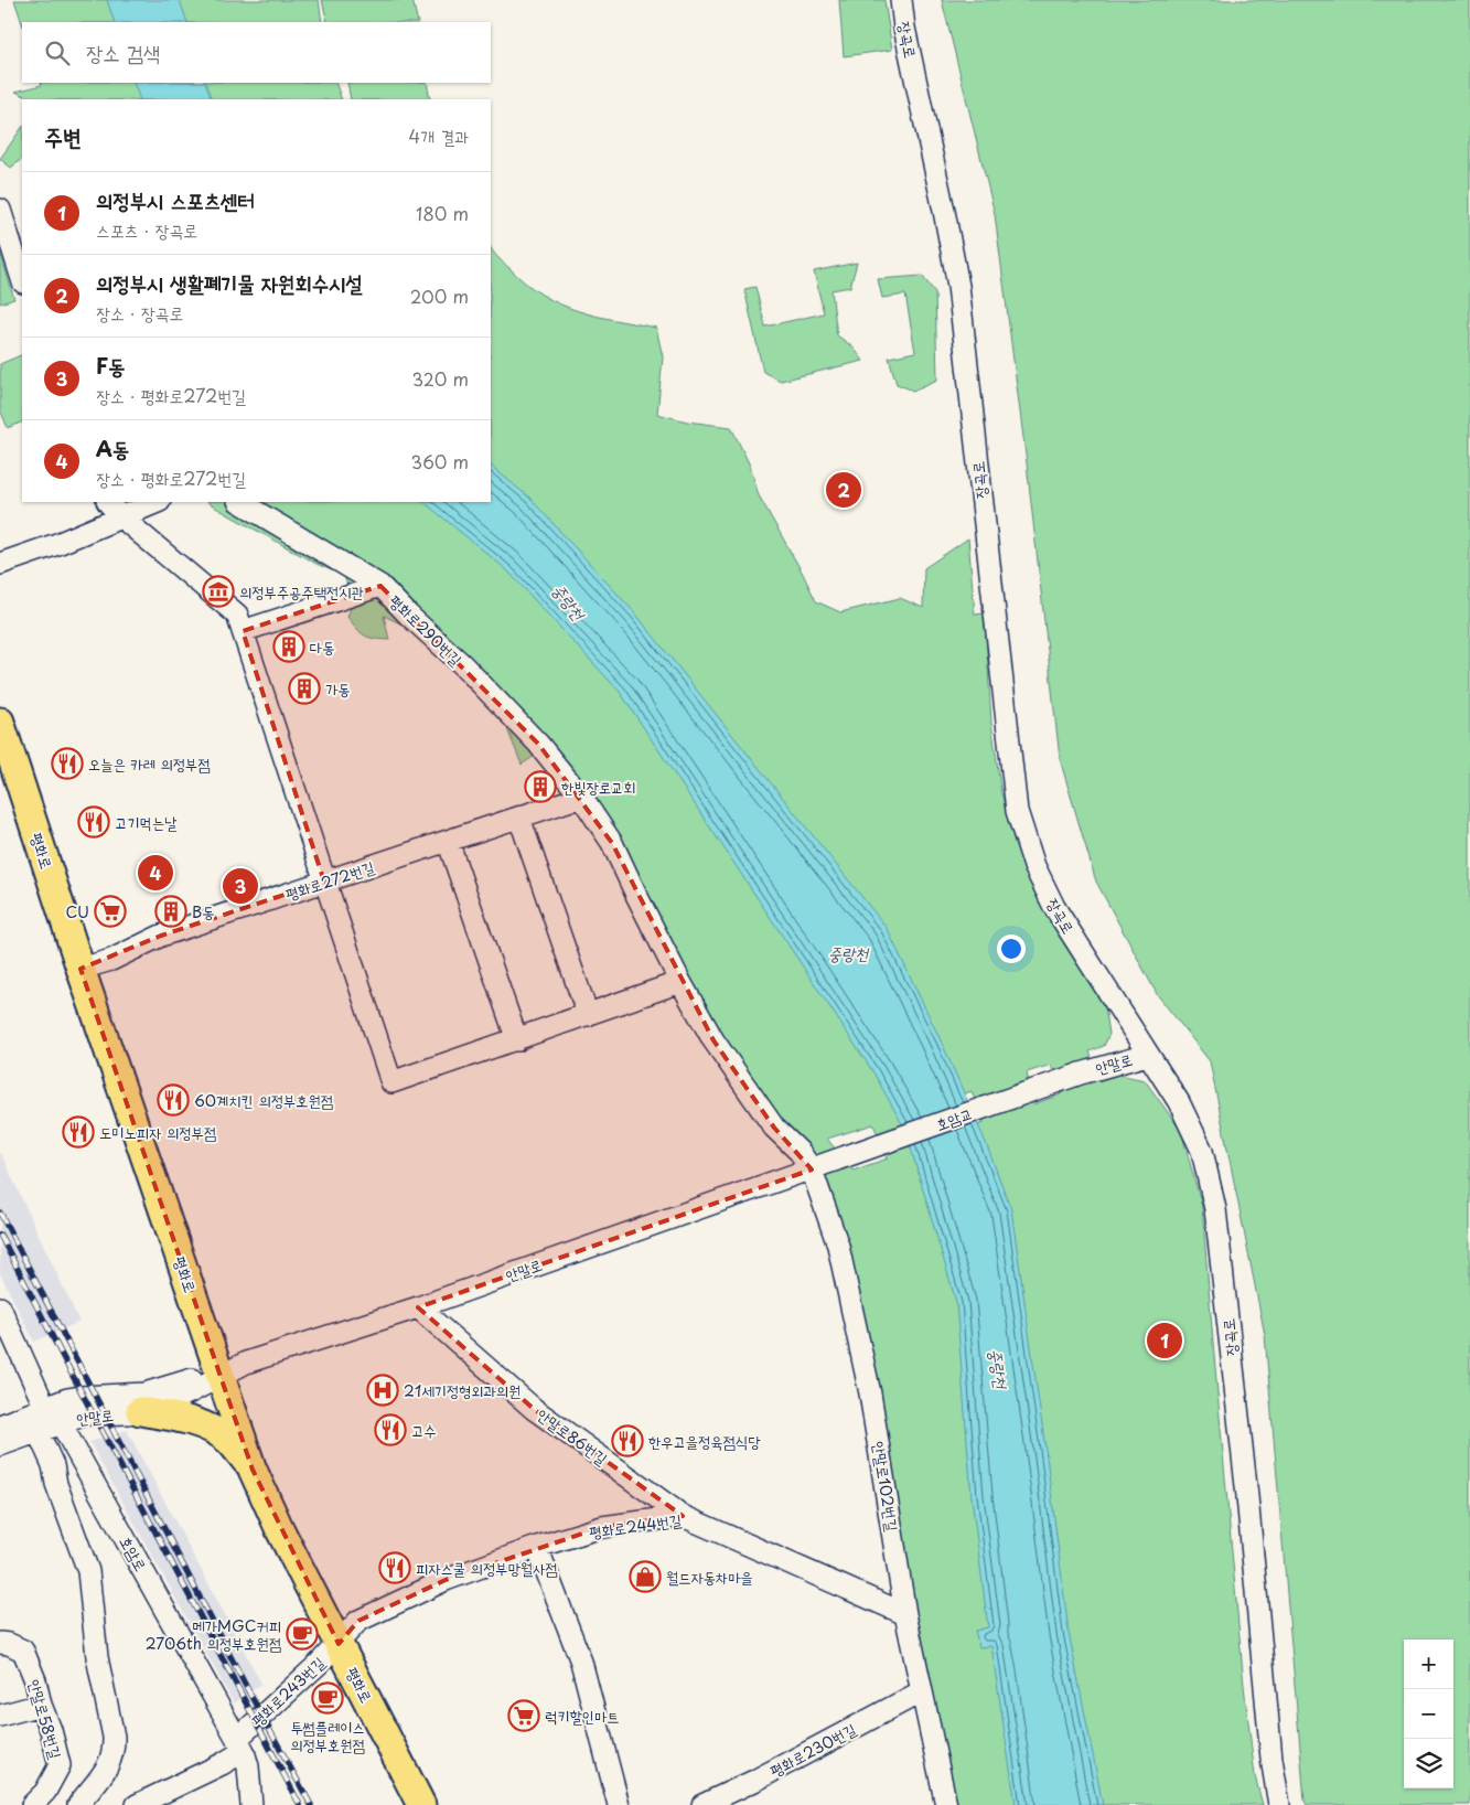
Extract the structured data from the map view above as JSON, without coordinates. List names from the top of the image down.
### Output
{
  "streets": {
    "main road": ["평화로"],
    "street": [
      "장곡로",
      "평화로290번길",
      "평화로272번길",
      "안말로",
      "호암교",
      "안말로86번길",
      "안말로102번길",
      "평화로244번길",
      "호암로",
      "평화로243번길",
      "안말로58번길",
      "평화로230번길"
    ]
  },
  "crossings": [
    ["장곡로", "안말로"],
    ["평화로290번길", "평화로272번길"],
    ["평화로290번길", "안말로102번길"],
    ["평화로", "평화로272번길"],
    ["평화로", "안말로"],
    ["평화로", "평화로244번길"],
    ["평화로", "평화로243번길"],
    ["안말로", "호암교"],
    ["안말로", "안말로86번길"],
    ["안말로", "안말로102번길"],
    ["안말로", "호암로"],
    ["호암교", "안말로102번길"],
    ["안말로86번길", "평화로244번길"],
    ["안말로102번길", "평화로244번길"],
    ["안말로102번길", "평화로230번길"],
    ["평화로244번길", "평화로243번길"],
    ["호암로", "평화로243번길"]
  ],
  "water": ["중랑천"],
  "places": {
    "museum": ["의정부주공주택전시관"],
    "building": [
      "다동",
      "가동",
      "한빛장로교회",
      "B동"
    ],
    "restaurant": [
      "오늘은 카레 의정부점",
      "고기먹는날",
      "60계치킨 의정부호원점",
      "도미노피자 의정부점",
      "고수",
      "한우고을정육점식당",
      "피자스쿨 의정부망월사점"
    ],
    "supermarket": ["CU", "럭키할인마트"],
    "hospital": ["21세기정형외과의원"],
    "shop": ["월드자동차마을"],
    "cafe": ["메가MGC커피 2706th 의정부호원점", "투썸플레이스 의정부호원점"]
  },
  "page": {
    "search": "장소 검색",
    "heading": ["주변", "4개 결과"],
    "list": [
      {
        "mark": "1",
        "name": "의정부시 스포츠센터",
        "note": "스포츠 · 장곡로",
        "value": "180 m"
      },
      {
        "mark": "2",
        "name": "의정부시 생활폐기물 자원회수시설",
        "note": "장소 · 장곡로",
        "value": "200 m"
      },
      {
        "mark": "3",
        "name": "F동",
        "note": "장소 · 평화로272번길",
        "value": "320 m"
      },
      {
        "mark": "4",
        "name": "A동",
        "note": "장소 · 평화로272번길",
        "value": "360 m"
      }
    ],
    "pins": [
      "2",
      "4",
      "3",
      "1"
    ],
    "map_buttons": ["+", "−"]
  }
}
